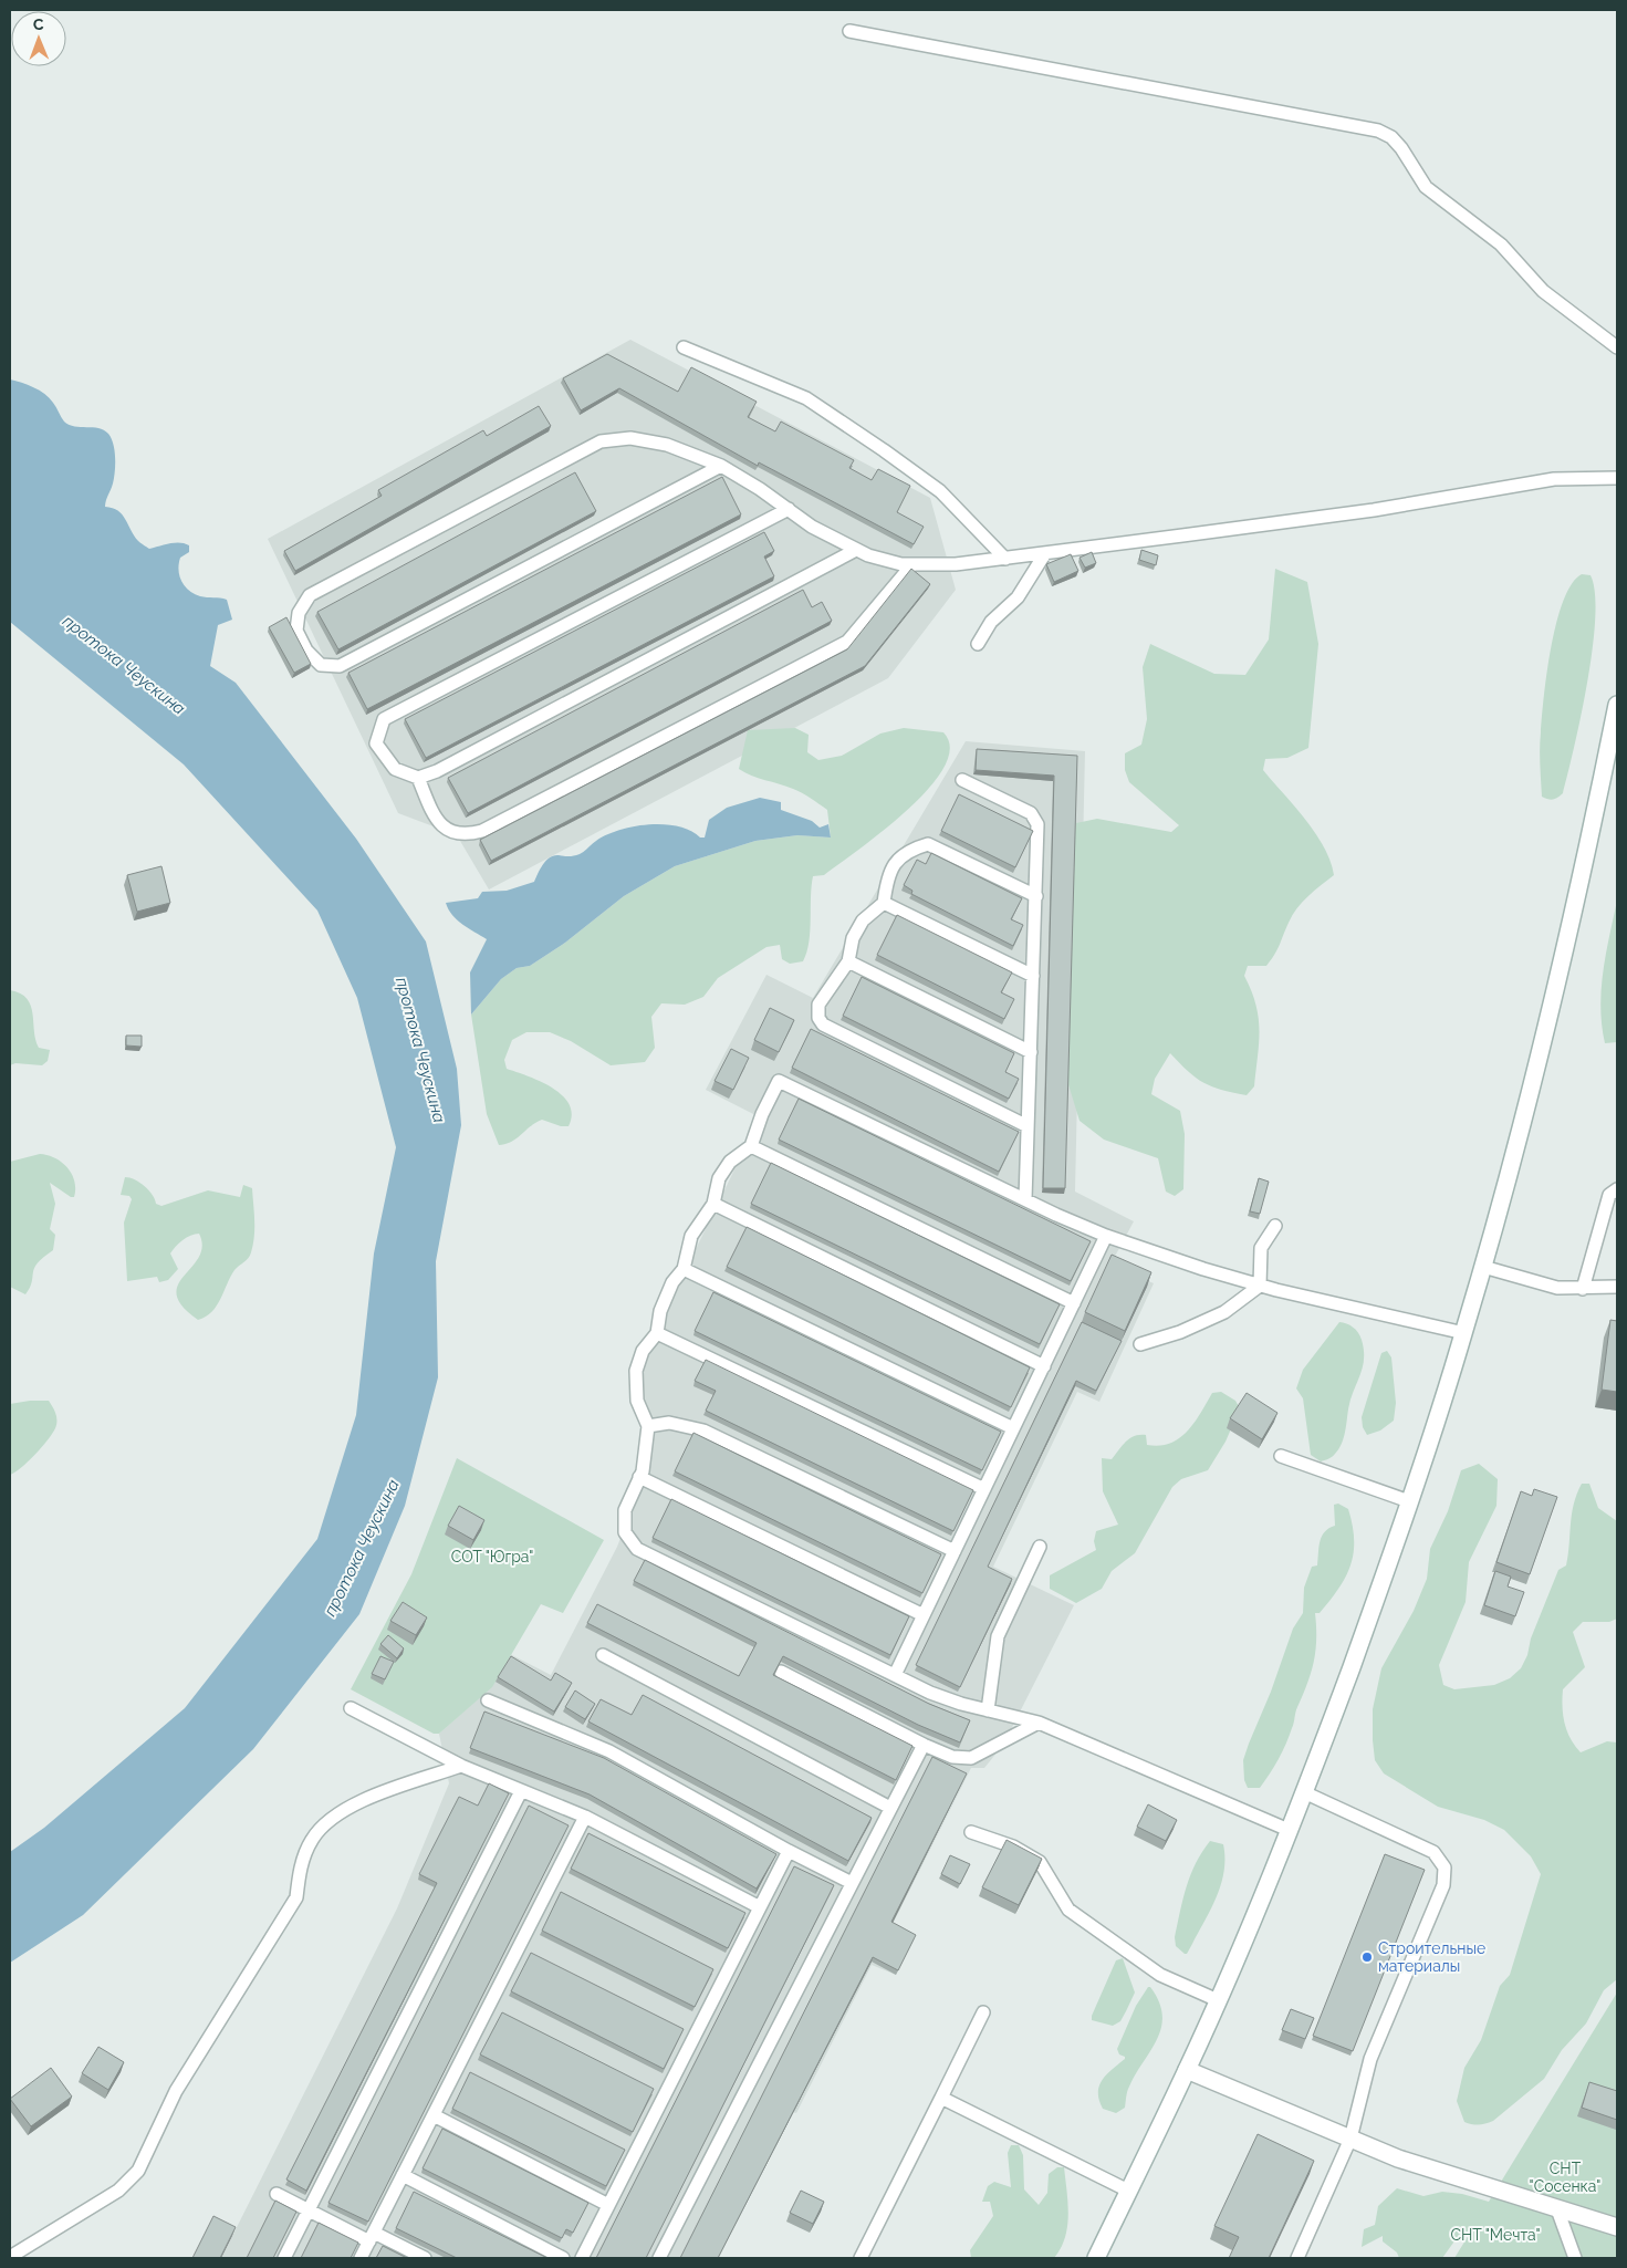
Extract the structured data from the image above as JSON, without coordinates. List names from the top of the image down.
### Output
{
  "water": ["протока Чеускина"],
  "parks": ["СОТ \"Югра\"", "СНТ \"Сосенка\"", "СНТ \"Мечта\""],
  "places": ["Строительные материалы"],
  "north": "top"
}
